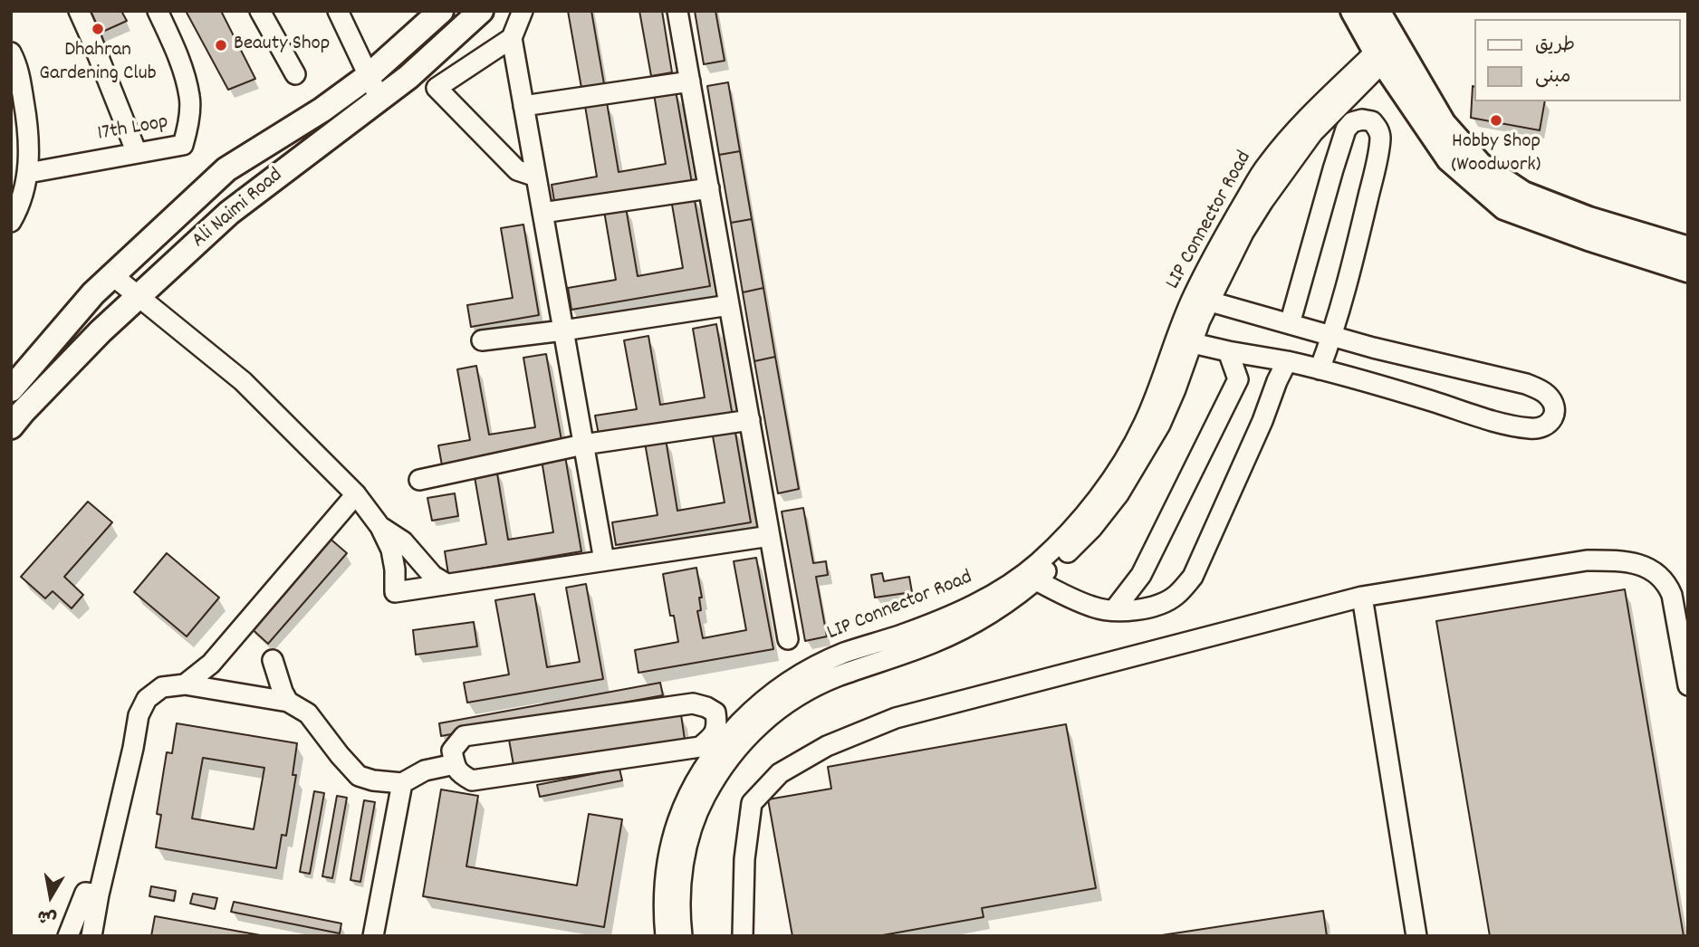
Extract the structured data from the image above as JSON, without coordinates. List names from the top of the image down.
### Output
{
  "streets": {
    "main road": ["Ali Naimi Road"],
    "street": ["17th Loop", "LIP Connector Road"]
  },
  "places": ["Dhahran Gardening Club", "Beauty Shop", "Hobby Shop (Woodwork)"],
  "legend": ["طريق", "مبنى"],
  "north": "bottom"
}
